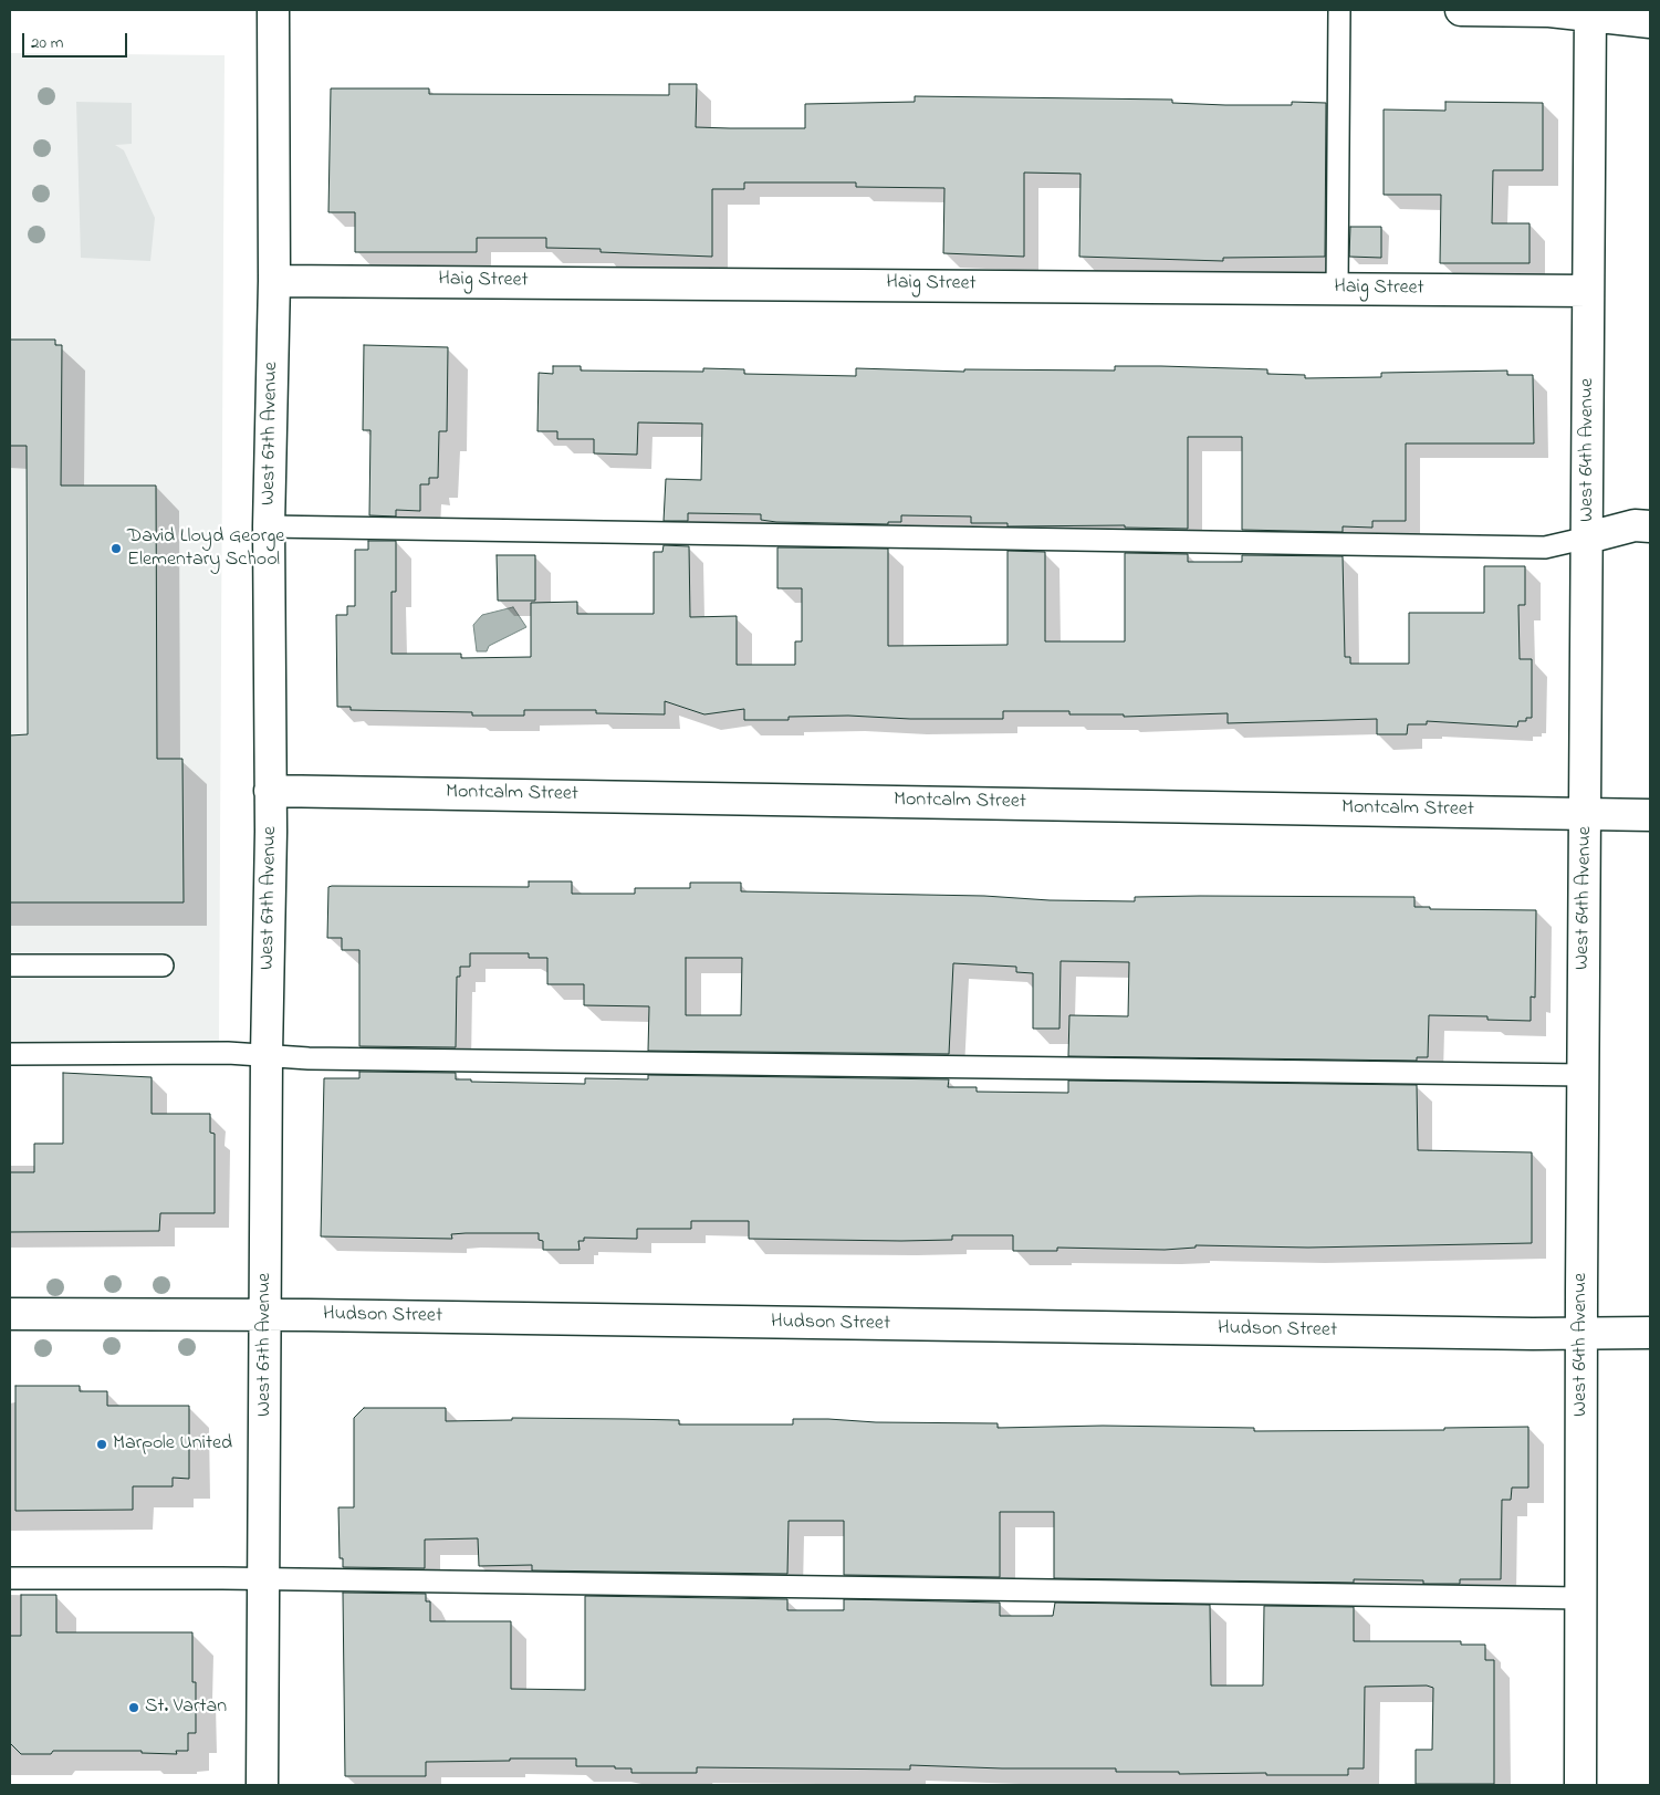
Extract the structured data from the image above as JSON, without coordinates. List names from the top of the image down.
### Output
{
  "streets": {
    "street": [
      "Haig Street",
      "West 67th Avenue",
      "West 64th Avenue",
      "Montcalm Street",
      "Hudson Street"
    ]
  },
  "crossings": [
    ["Haig Street", "West 67th Avenue"],
    ["Haig Street", "West 64th Avenue"],
    ["West 67th Avenue", "Montcalm Street"],
    ["West 67th Avenue", "Hudson Street"],
    ["West 64th Avenue", "Montcalm Street"],
    ["West 64th Avenue", "Hudson Street"]
  ],
  "places": ["David Lloyd George Elementary School", "Marpole United", "St. Vartan"],
  "scale_bar": "20 m"
}
